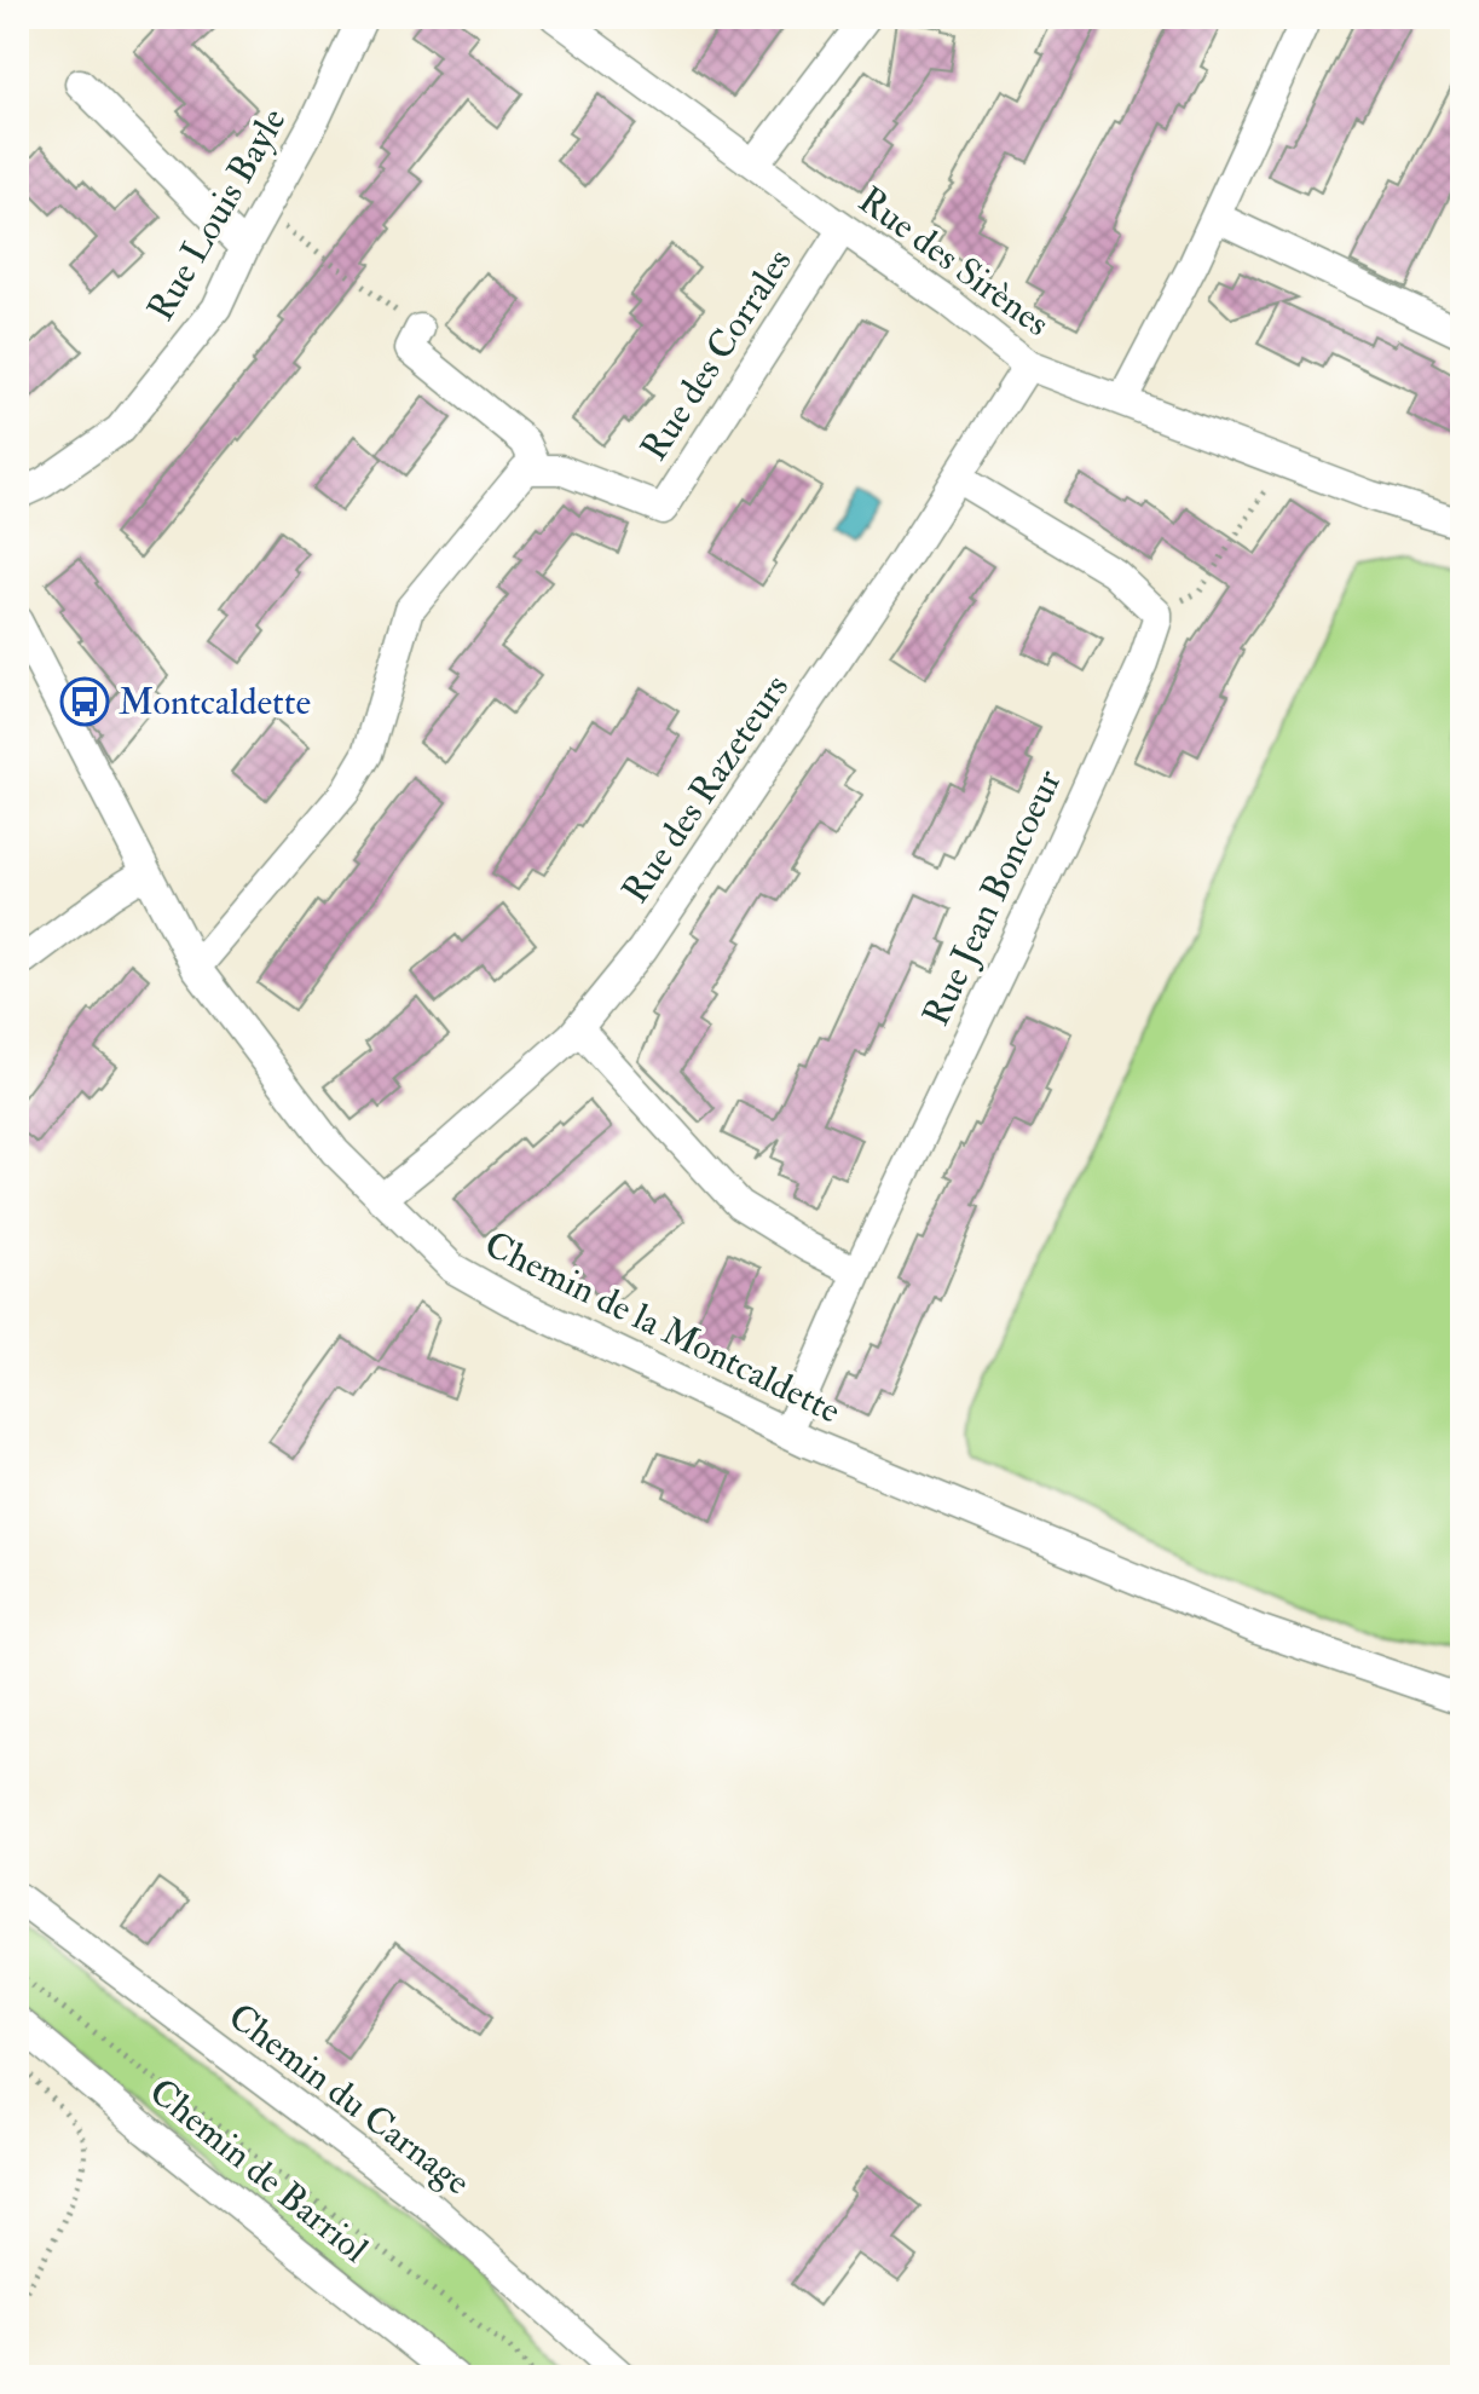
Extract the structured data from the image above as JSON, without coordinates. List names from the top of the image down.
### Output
{
  "streets": {
    "street": [
      "Rue Louis Bayle",
      "Rue des Sirènes",
      "Rue des Corrales",
      "Rue des Razeteurs",
      "Rue Jean Boncoeur",
      "Chemin de la Montcaldette",
      "Chemin du Carnage",
      "Chemin de Barriol"
    ]
  },
  "crossings": [
    ["Rue des Sirènes", "Rue des Corrales"],
    ["Rue des Sirènes", "Rue des Razeteurs"],
    ["Rue des Razeteurs", "Chemin de la Montcaldette"],
    ["Rue Jean Boncoeur", "Chemin de la Montcaldette"]
  ],
  "places": {
    "bus stop": ["Montcaldette"]
  }
}
